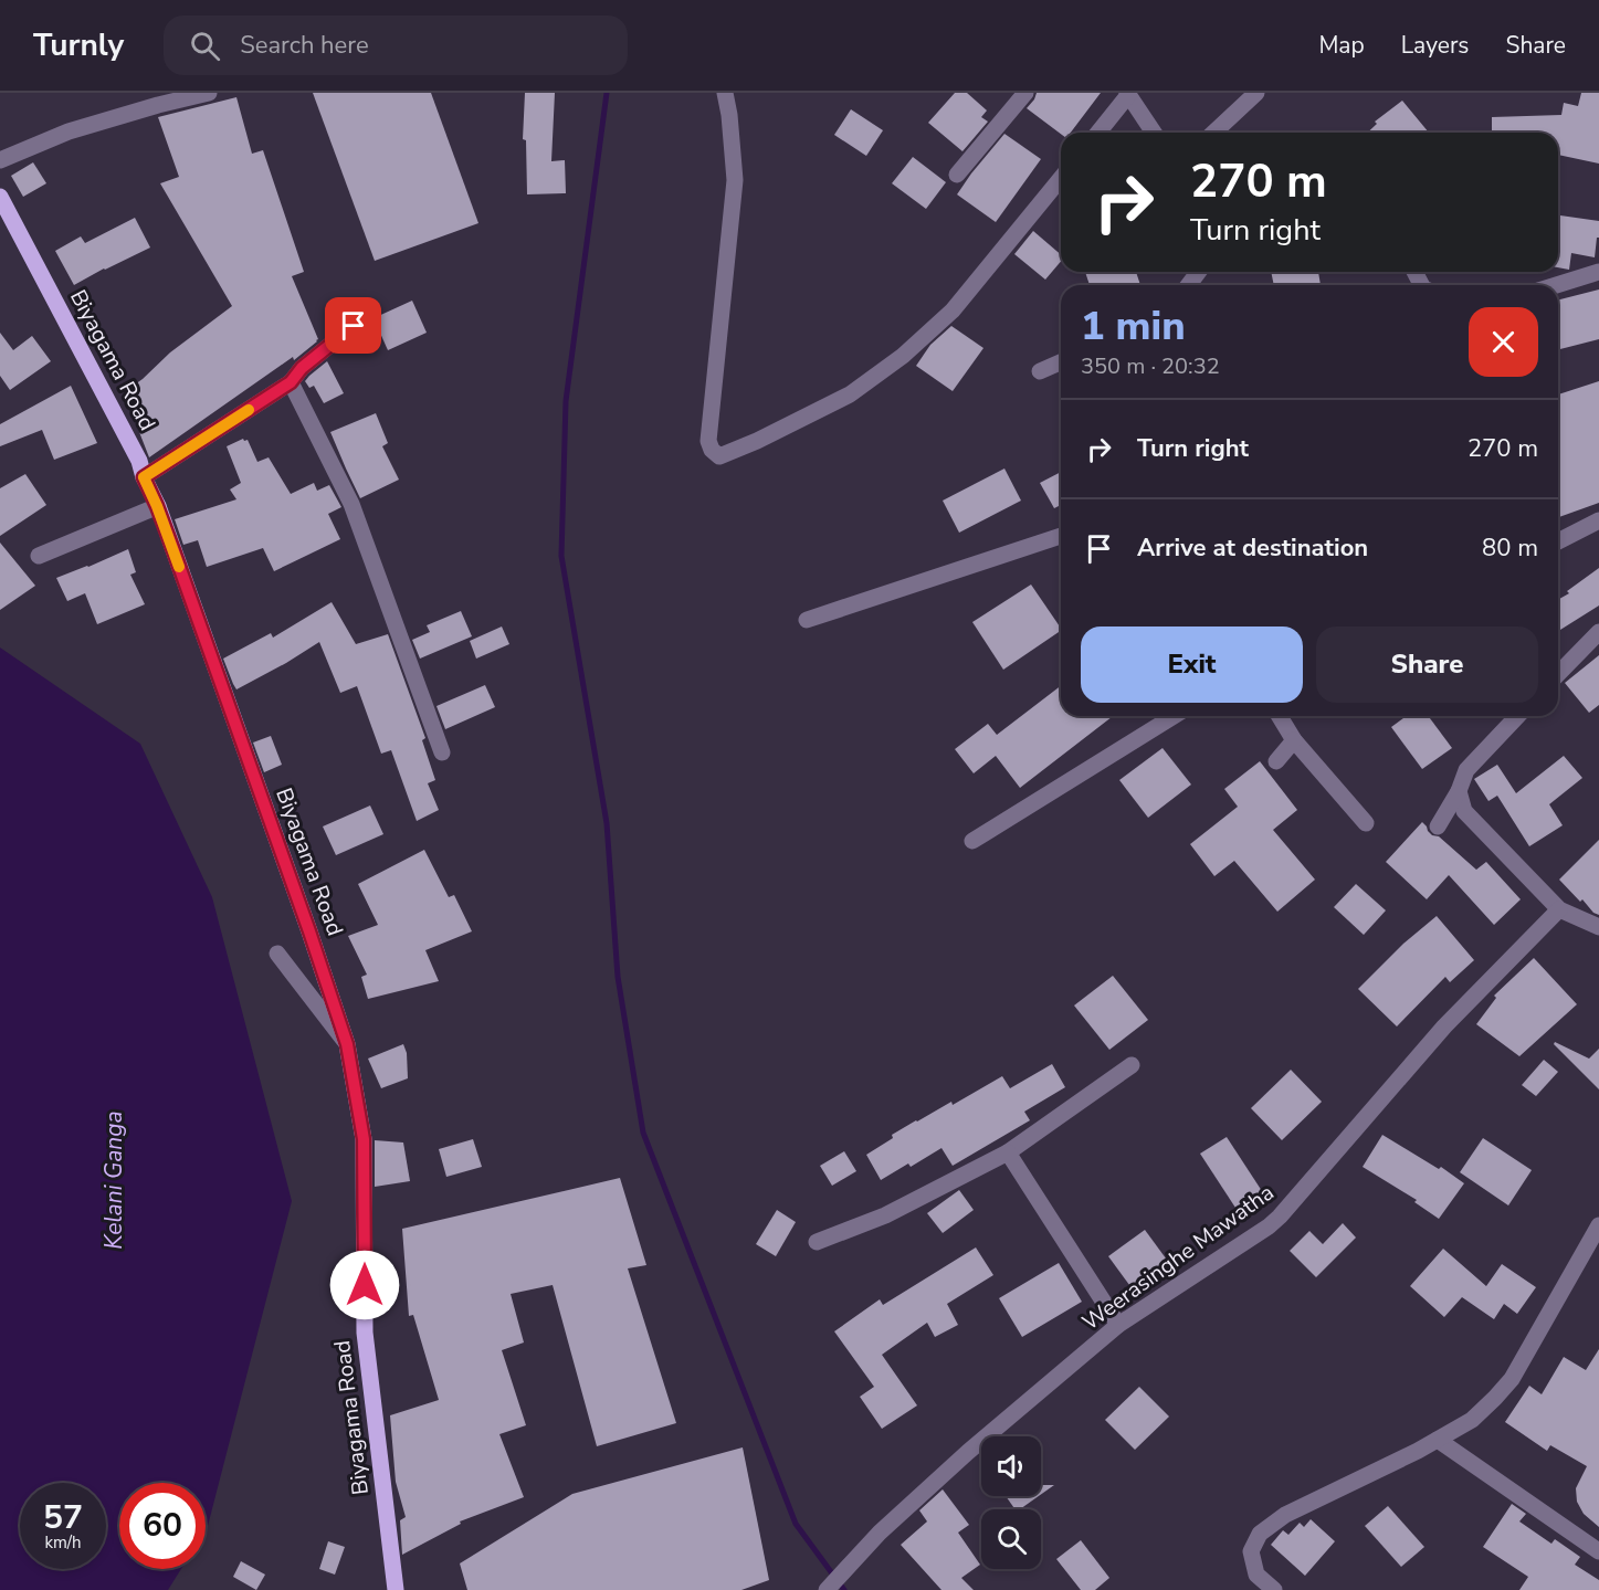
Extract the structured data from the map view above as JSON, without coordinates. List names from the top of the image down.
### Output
{
  "streets": {
    "main road": ["Biyagama Road"],
    "street": ["Weerasinghe Mawatha"]
  },
  "water": ["Kelani Ganga"],
  "page": {
    "header": "Turnly",
    "search": "Search here",
    "nav": ["Map", "Layers", "Share"],
    "turn": ["270 m", "Turn right"],
    "heading": ["1 min", "350 m · 20:32"],
    "list": [
      {
        "name": "Turn right",
        "value": "270 m"
      },
      {
        "name": "Arrive at destination",
        "value": "80 m"
      }
    ],
    "buttons": ["Exit", "Share"],
    "speed": "57 km/h",
    "limit": "60"
  }
}
